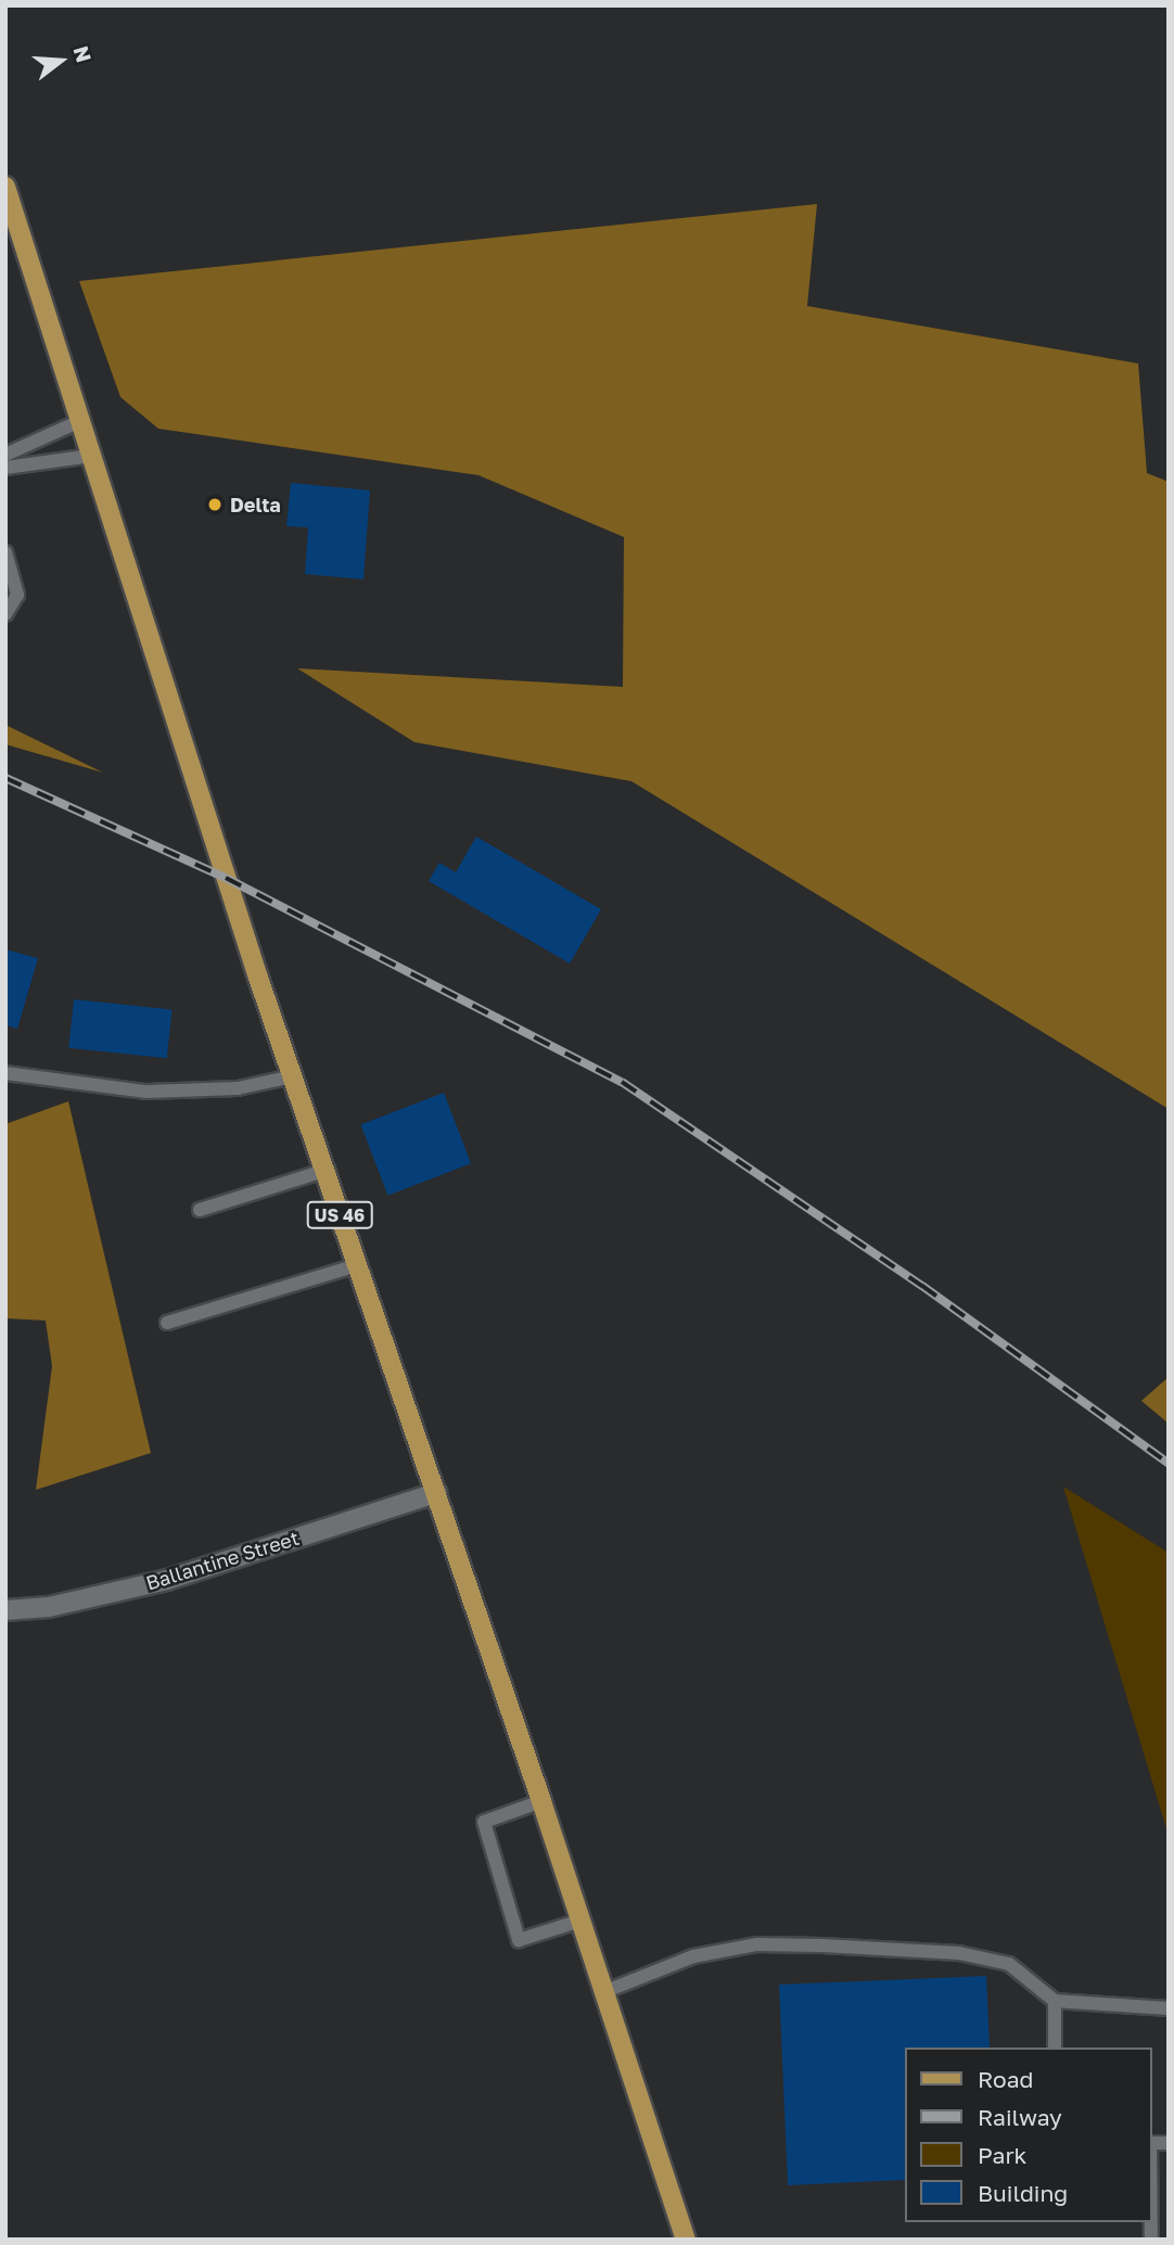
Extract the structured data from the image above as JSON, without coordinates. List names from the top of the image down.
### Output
{
  "streets": {
    "main road": ["US 46"],
    "street": ["Ballantine Street"]
  },
  "crossings": [
    ["US 46", "Ballantine Street"]
  ],
  "places": ["Delta"],
  "legend": [
    "Road",
    "Railway",
    "Park",
    "Building"
  ],
  "north": "right"
}
